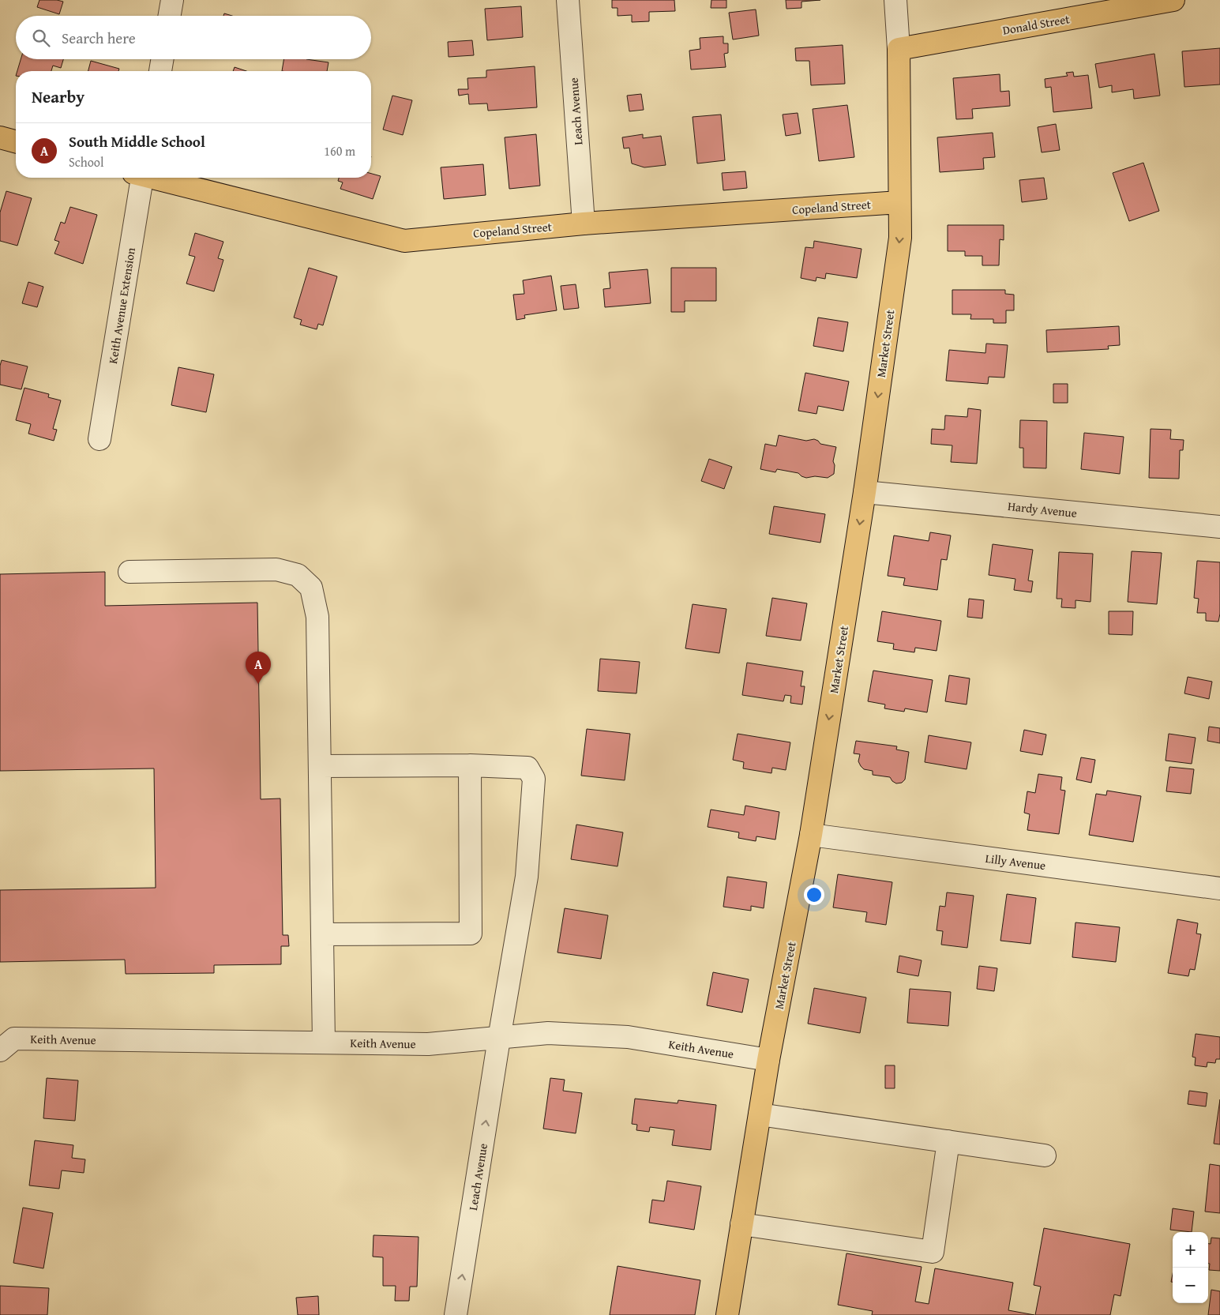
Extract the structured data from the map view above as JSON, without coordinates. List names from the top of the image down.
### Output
{
  "streets": {
    "main road": ["Donald Street", "Copeland Street", "Market Street"],
    "street": [
      "Leach Avenue",
      "Keith Avenue Extension",
      "Hardy Avenue",
      "Lilly Avenue",
      "Keith Avenue"
    ]
  },
  "crossings": [
    ["Donald Street", "Market Street"],
    ["Leach Avenue", "Copeland Street"],
    ["Leach Avenue", "Keith Avenue"],
    ["Copeland Street", "Market Street"],
    ["Market Street", "Hardy Avenue"],
    ["Market Street", "Lilly Avenue"],
    ["Market Street", "Keith Avenue"]
  ],
  "one_way": ["Market Street"],
  "page": {
    "search": "Search here",
    "heading": "Nearby",
    "list": [
      {
        "mark": "A",
        "name": "South Middle School",
        "note": "School",
        "value": "160 m"
      }
    ],
    "pins": "A",
    "map_buttons": ["+", "−"]
  }
}
